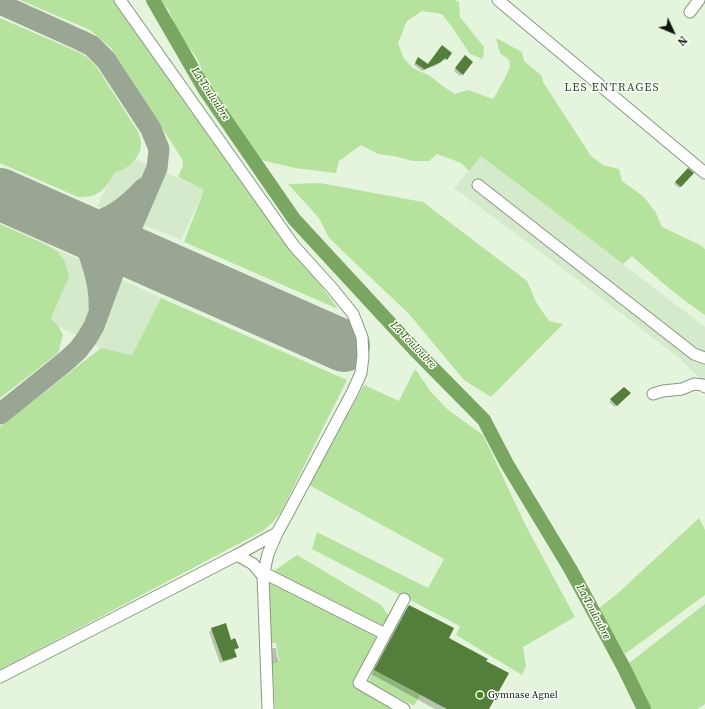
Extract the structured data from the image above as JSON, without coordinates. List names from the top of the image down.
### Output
{
  "districts": ["LES ENTRAGES"],
  "water": ["La Touloubre"],
  "places": ["Gymnase Agnel"],
  "north": "bottom right"
}
